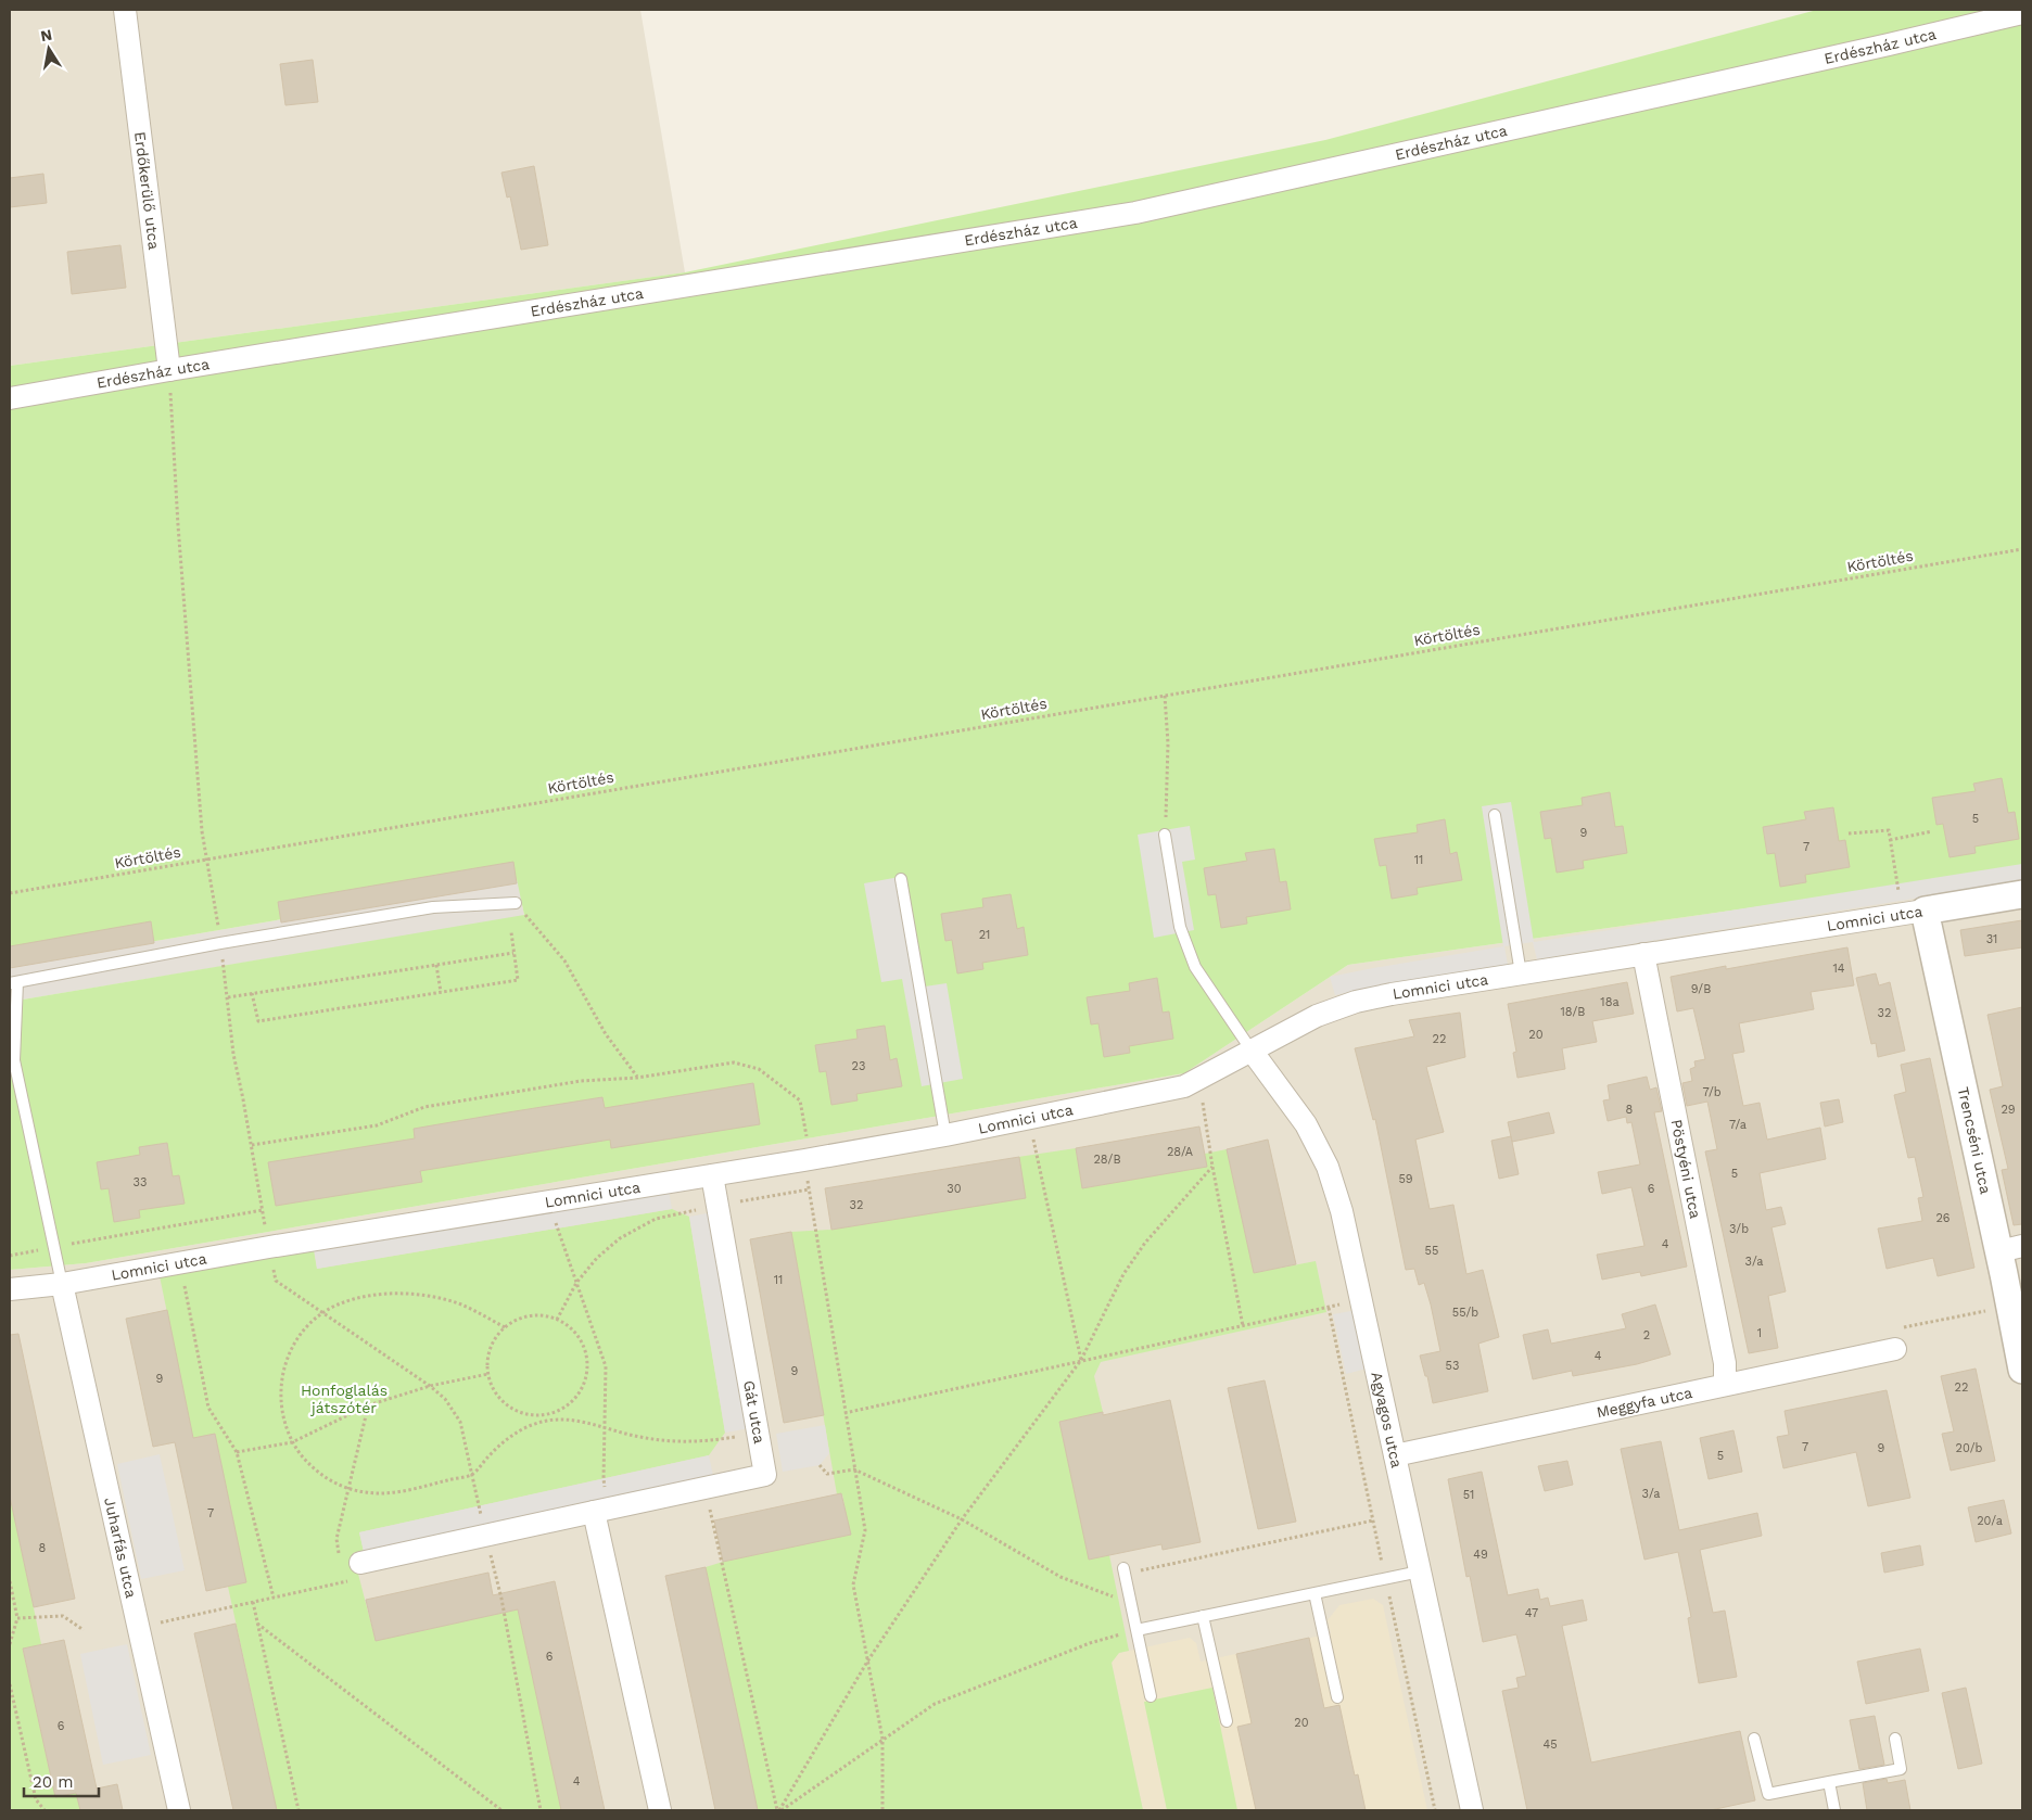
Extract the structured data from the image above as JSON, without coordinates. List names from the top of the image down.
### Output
{
  "streets": {
    "street": [
      "Erdészház utca",
      "Erdőkerülő utca",
      "Lomnici utca",
      "Trencséni utca",
      "Pöstyéni utca",
      "Meggyfa utca",
      "Gát utca",
      "Agyagos utca",
      "Juharfás utca"
    ],
    "path": ["Körtöltés"]
  },
  "crossings": [
    ["Erdészház utca", "Erdőkerülő utca"],
    ["Lomnici utca", "Trencséni utca"],
    ["Lomnici utca", "Pöstyéni utca"],
    ["Lomnici utca", "Gát utca"],
    ["Lomnici utca", "Agyagos utca"],
    ["Lomnici utca", "Juharfás utca"],
    ["Pöstyéni utca", "Meggyfa utca"],
    ["Meggyfa utca", "Agyagos utca"]
  ],
  "parks": ["Honfoglalás játszótér"],
  "house_numbers": [
    "5",
    "9",
    "7",
    "11",
    "21",
    "31",
    "14",
    "9/B",
    "18a",
    "18/B",
    "32",
    "20",
    "22",
    "23",
    "7/b",
    "8",
    "29",
    "7/a",
    "28/A",
    "28/B",
    "5",
    "59",
    "33",
    "30",
    "6",
    "32",
    "26",
    "3/b",
    "4",
    "55",
    "3/a",
    "11",
    "55/b",
    "1",
    "2",
    "4",
    "53",
    "9",
    "9",
    "22",
    "7",
    "9",
    "20/b",
    "5",
    "3/a",
    "51",
    "7",
    "20/a",
    "8",
    "49",
    "47",
    "6",
    "20",
    "6",
    "45",
    "4"
  ],
  "scale_bar": "20 m",
  "north": "top"
}
